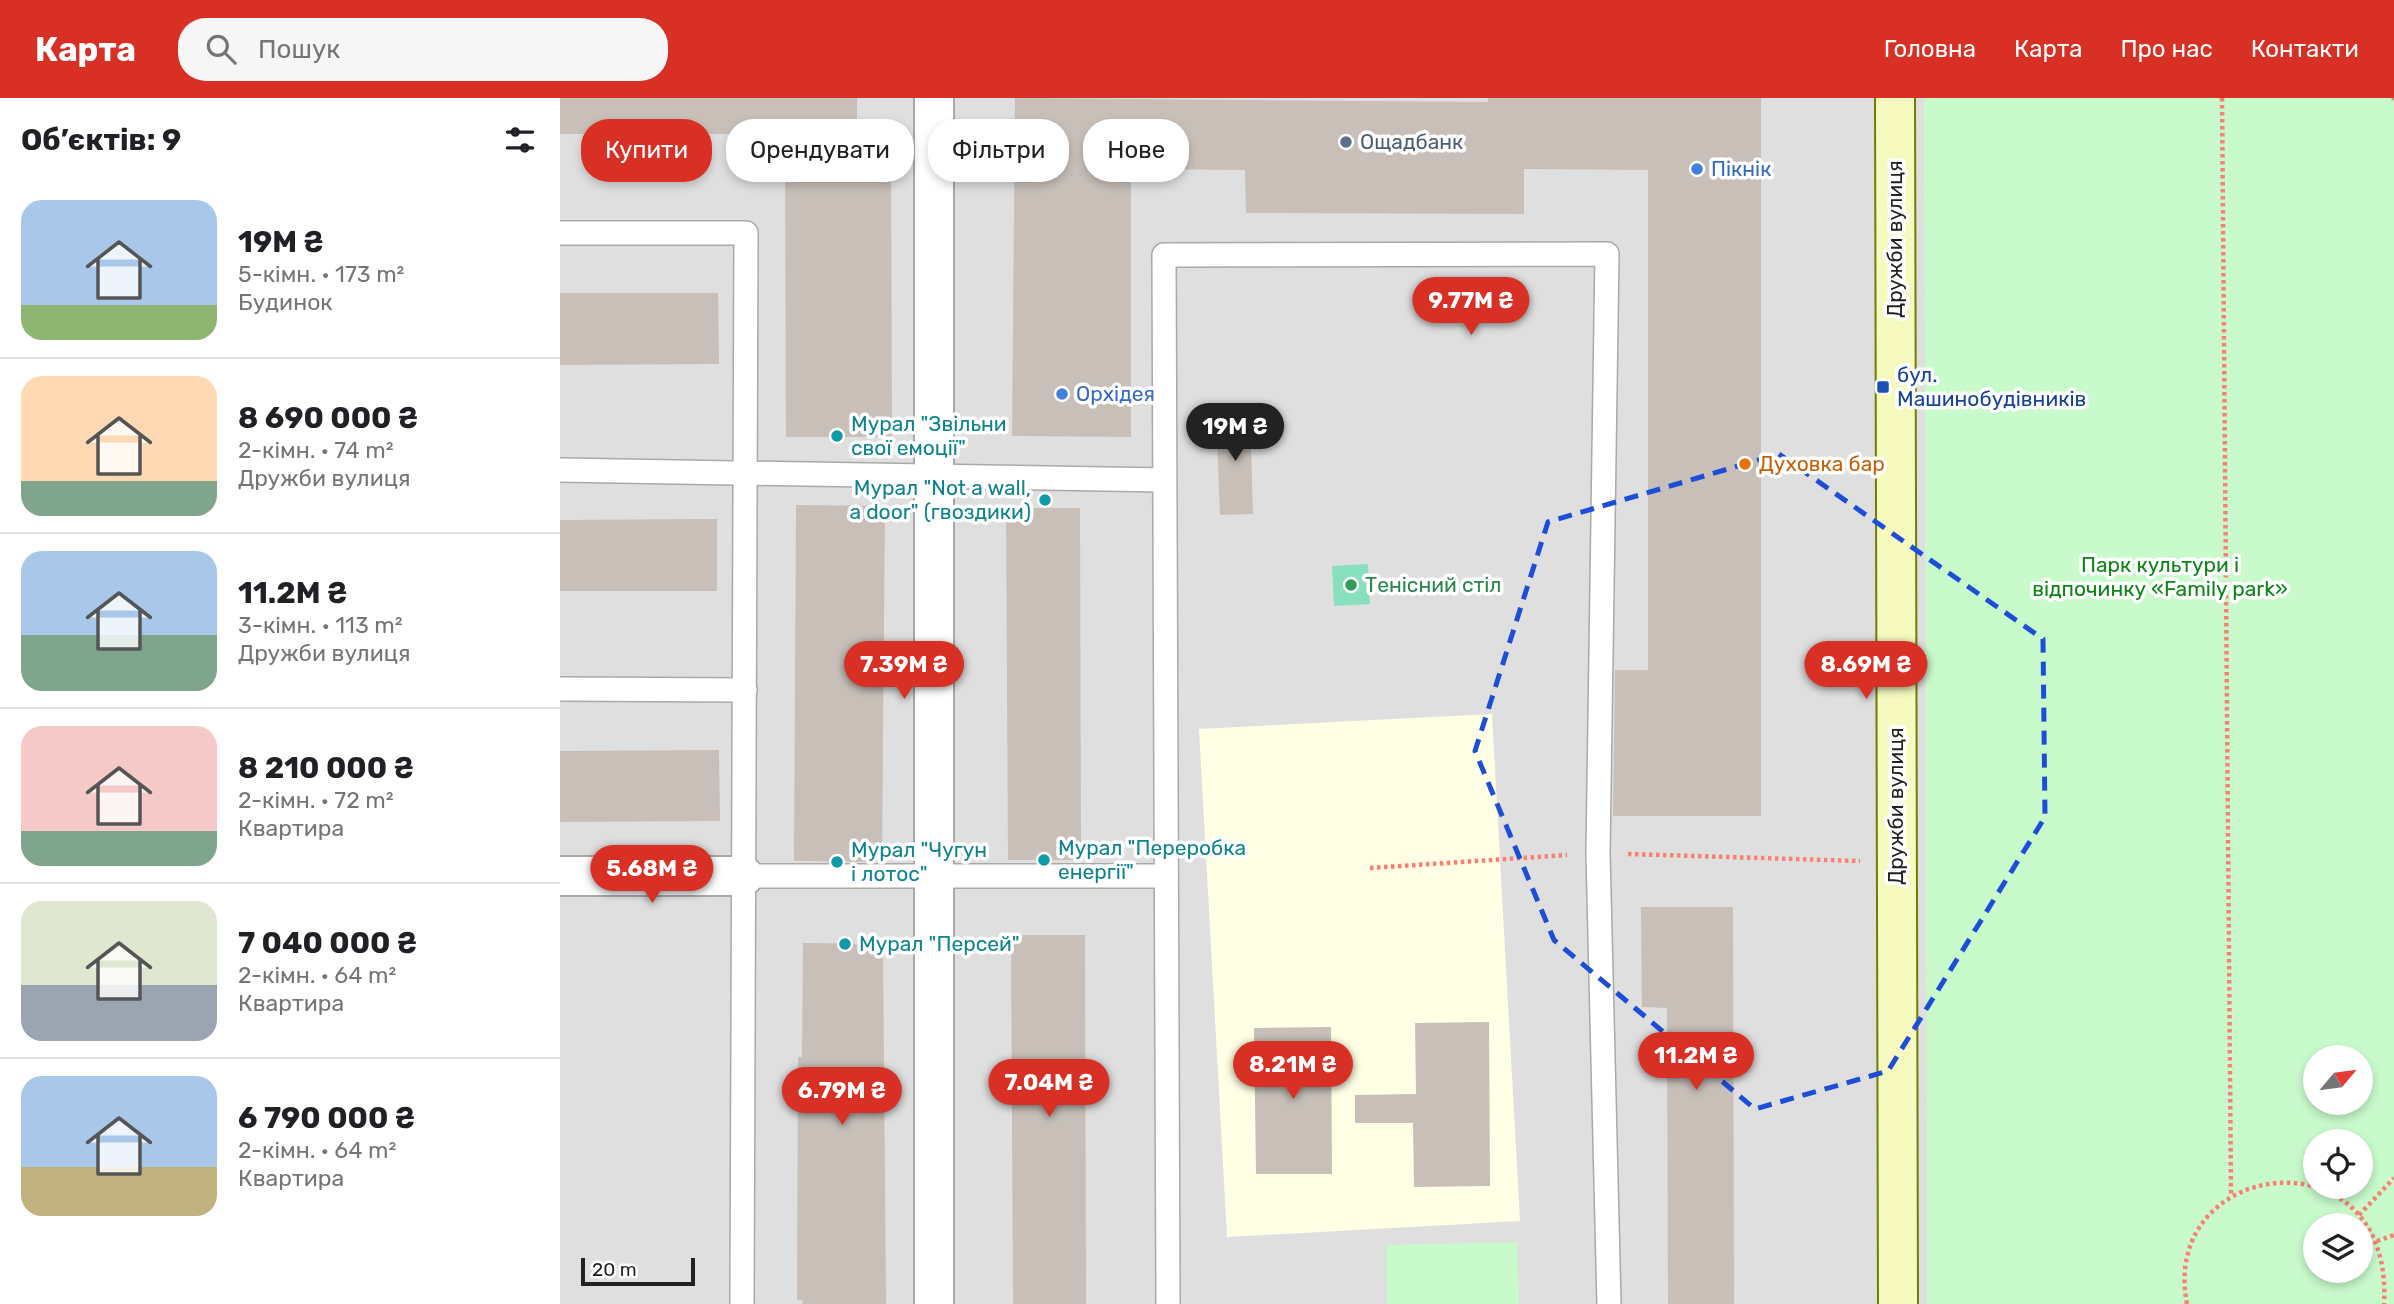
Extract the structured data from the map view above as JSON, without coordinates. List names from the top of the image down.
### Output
{
  "streets": {
    "street": ["Дружби вулиця"]
  },
  "parks": ["Парк культури і відпочинку «Family park»"],
  "places": {
    "other": [
      "Ощадбанк",
      "Пікнік",
      "Орхідея",
      "Мурал \"Звільни свої емоції\"",
      "Духовка бар",
      "Мурал \"Not a wall, a door\" (гвоздики)",
      "Тенісний стіл",
      "Мурал \"Переробка енергії\"",
      "Мурал \"Чугун і лотос\"",
      "Мурал \"Персей\""
    ],
    "transit": ["бул. Машинобудівників"]
  },
  "scale_bar": "20 m",
  "north": "top right",
  "page": {
    "header": "Карта",
    "search": "Пошук",
    "nav": [
      "Головна",
      "Карта",
      "Про нас",
      "Контакти"
    ],
    "heading": "Об’єктів: 9",
    "chip": [
      "Купити",
      "Орендувати",
      "Фільтри",
      "Нове"
    ],
    "list": [
      {
        "name": "19M ₴",
        "note": "5-кімн. · 173 m² · Будинок"
      },
      {
        "name": "8 690 000 ₴",
        "note": "2-кімн. · 74 m² · Дружби вулиця"
      },
      {
        "name": "11.2M ₴",
        "note": "3-кімн. · 113 m² · Дружби вулиця"
      },
      {
        "name": "8 210 000 ₴",
        "note": "2-кімн. · 72 m² · Квартира"
      },
      {
        "name": "7 040 000 ₴",
        "note": "2-кімн. · 64 m² · Квартира"
      },
      {
        "name": "6 790 000 ₴",
        "note": "2-кімн. · 64 m² · Квартира"
      }
    ],
    "price": [
      "9.77M ₴",
      "19M ₴",
      "7.39M ₴",
      "8.69M ₴",
      "5.68M ₴",
      "11.2M ₴",
      "8.21M ₴",
      "7.04M ₴",
      "6.79M ₴"
    ],
    "scale": "20 m"
  }
}
